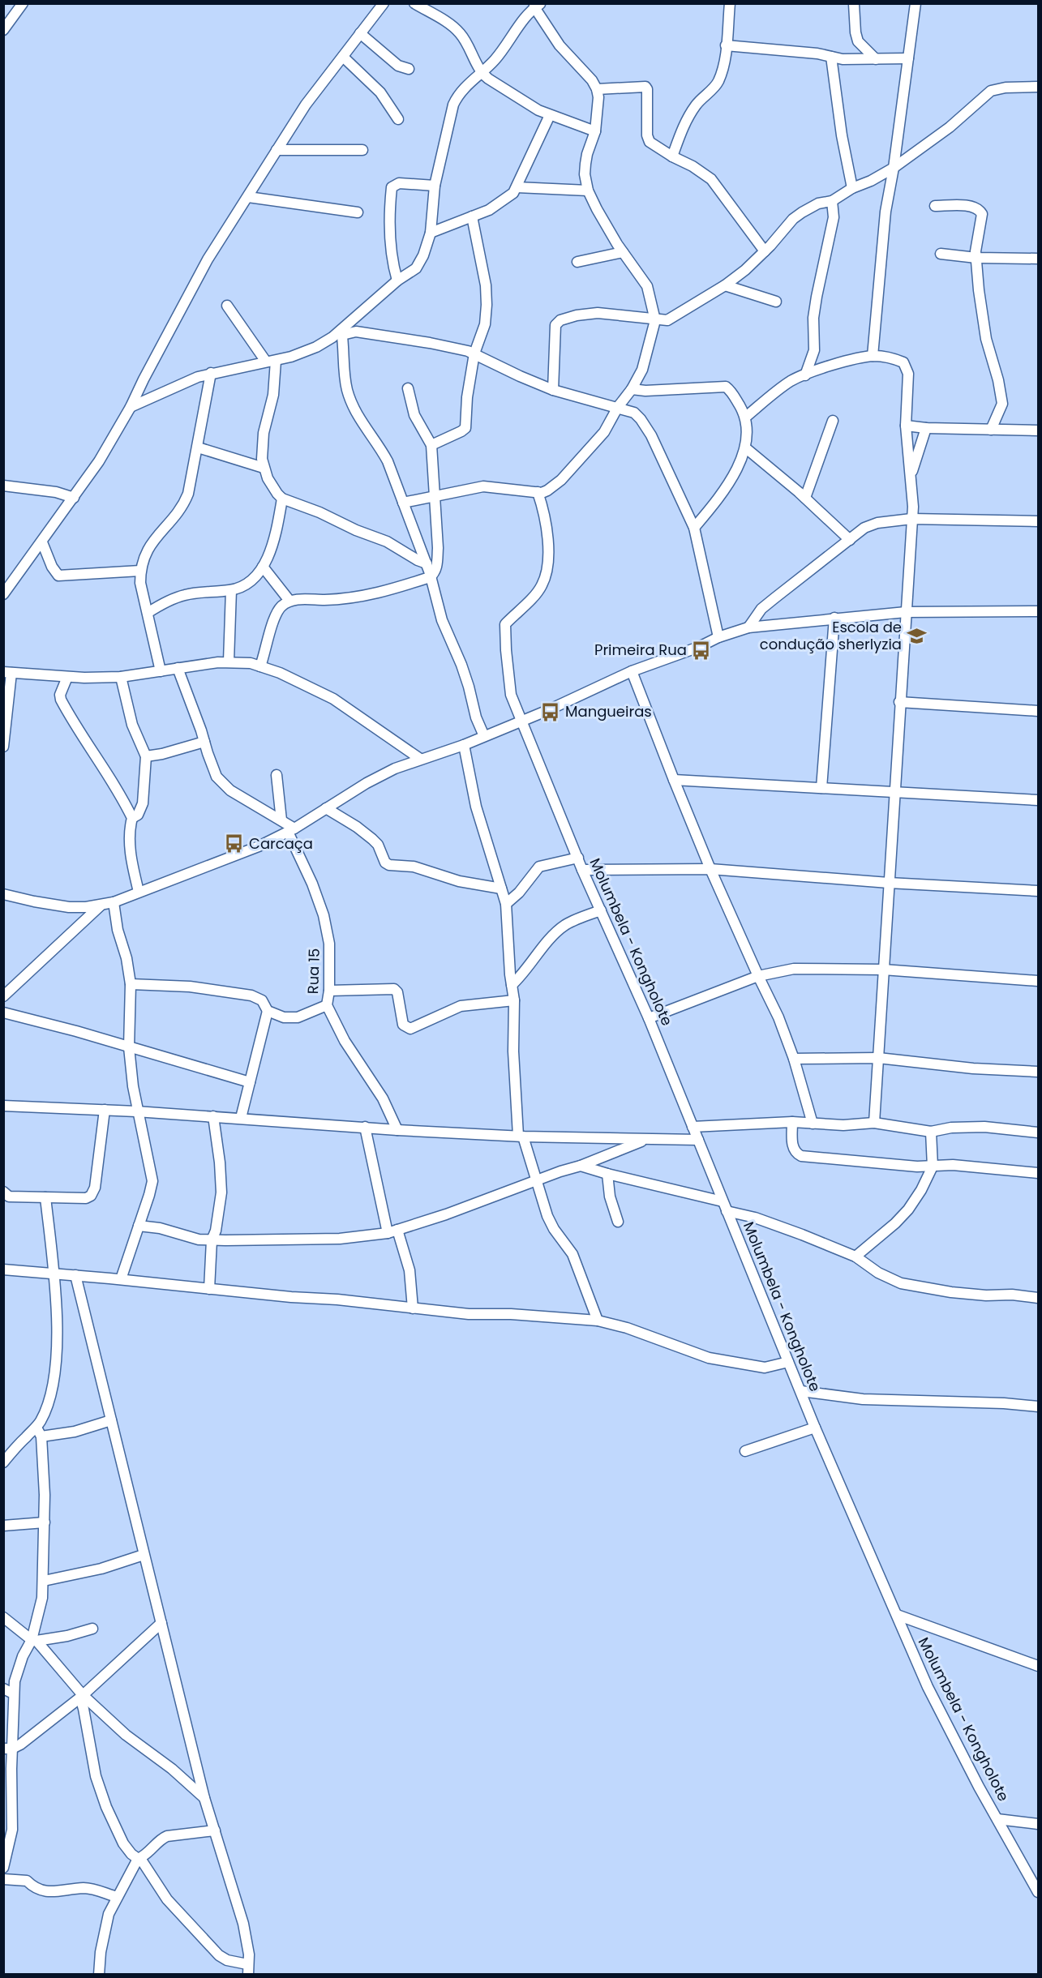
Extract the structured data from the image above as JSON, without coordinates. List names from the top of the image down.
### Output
{
  "streets": {
    "street": ["Molumbela - Kongholote", "Rua 15"]
  },
  "places": {
    "school or university": ["Escola de condução sherlyzia"],
    "bus stop": ["Primeira Rua", "Mangueiras", "Carcaça"]
  }
}
